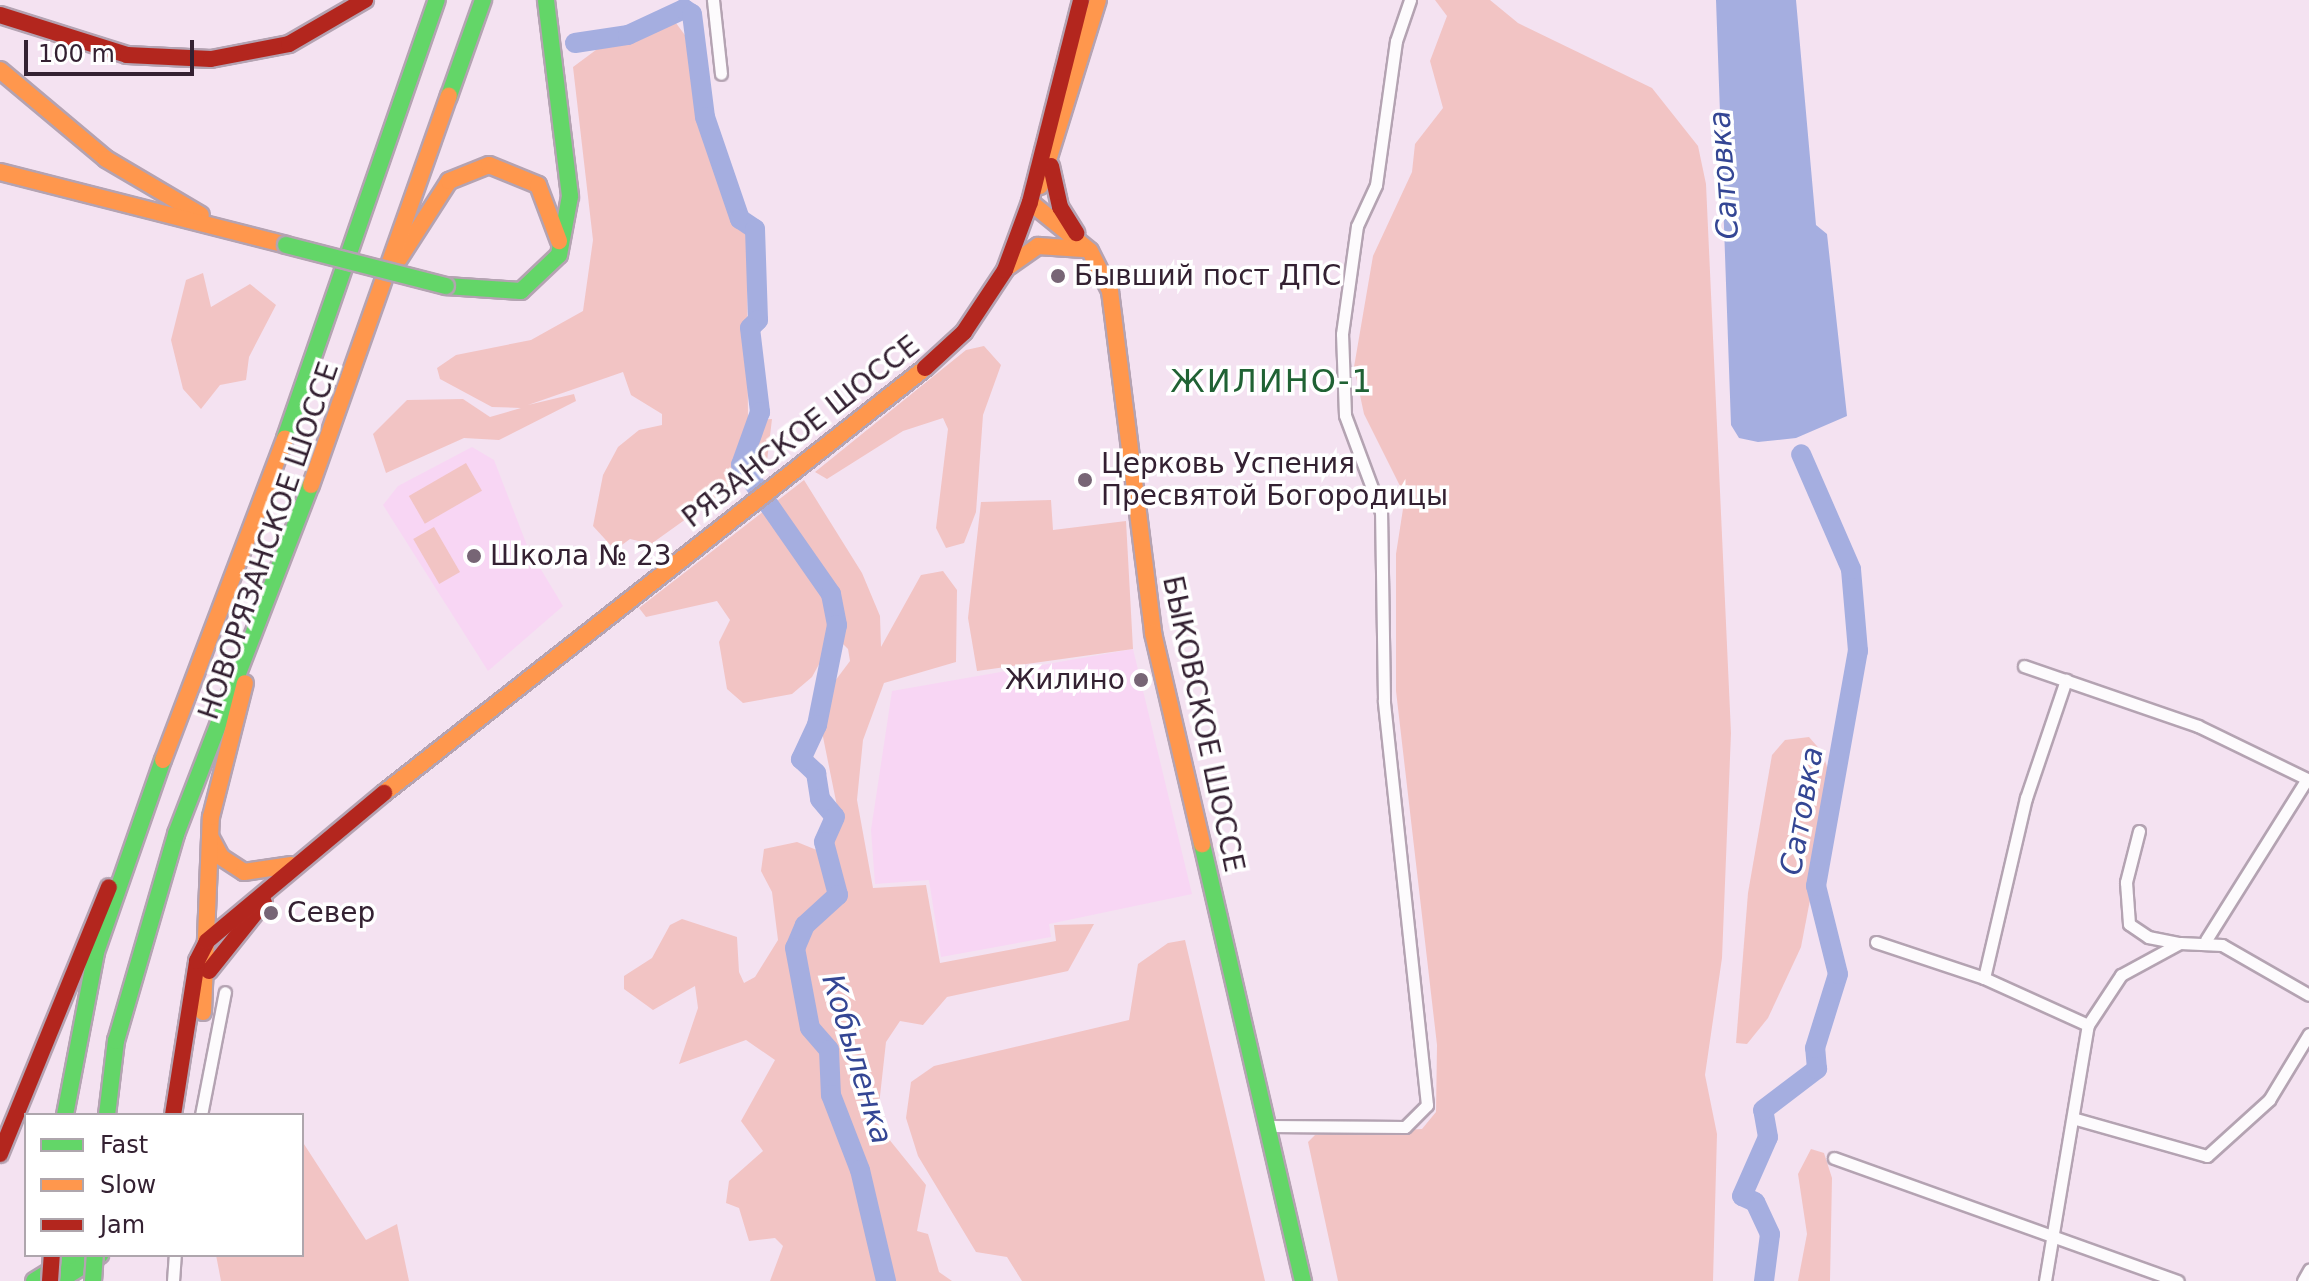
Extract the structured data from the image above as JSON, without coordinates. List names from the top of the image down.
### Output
{
  "streets": {
    "main road": ["РЯЗАНСКОЕ ШОССЕ", "НОВОРЯЗАНСКОЕ ШОССЕ", "БЫКОВСКОЕ ШОССЕ"]
  },
  "crossings": [
    ["РЯЗАНСКОЕ ШОССЕ", "НОВОРЯЗАНСКОЕ ШОССЕ"],
    ["РЯЗАНСКОЕ ШОССЕ", "БЫКОВСКОЕ ШОССЕ"]
  ],
  "districts": ["ЖИЛИНО-1"],
  "water": ["Сатовка", "Кобыленка"],
  "places": [
    "Бывший пост ДПС",
    "Церковь Успения Пресвятой Богородицы",
    "Школа № 23",
    "Жилино",
    "Север"
  ],
  "legend": ["Fast", "Slow", "Jam"],
  "scale_bar": "100 m"
}
